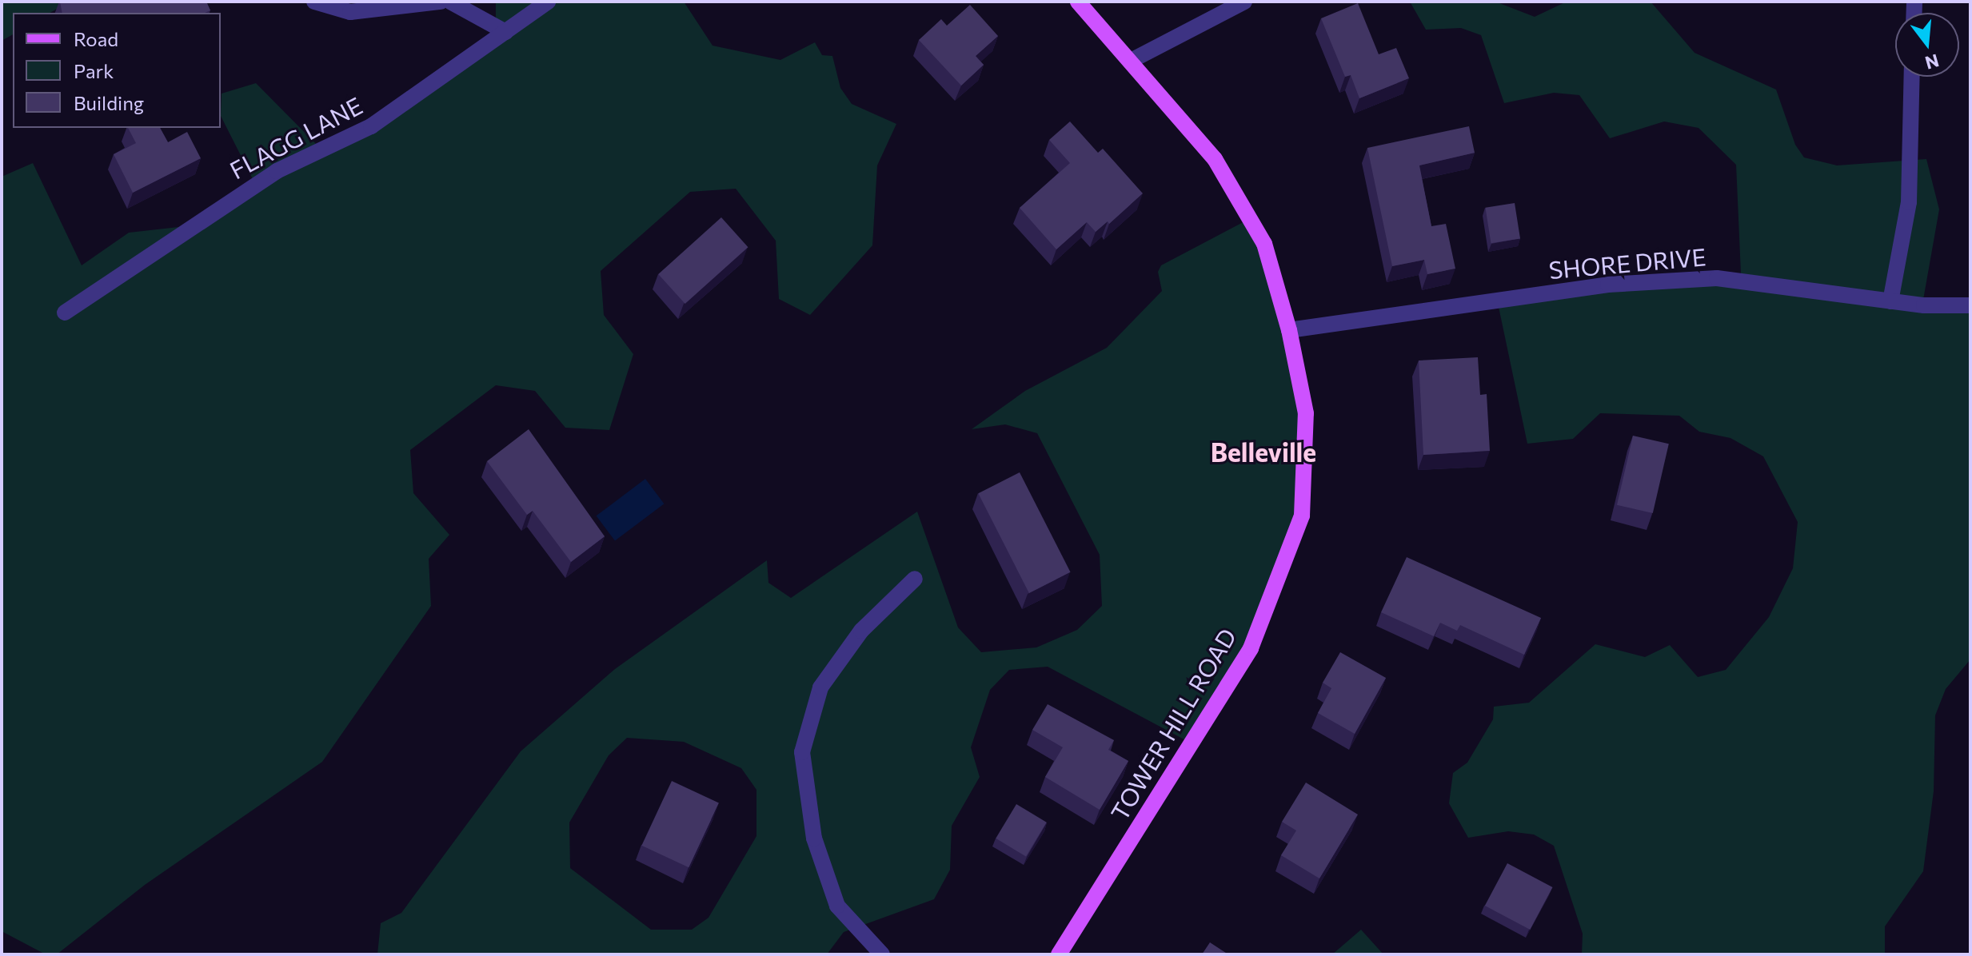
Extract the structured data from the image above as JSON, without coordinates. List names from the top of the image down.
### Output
{
  "streets": {
    "main road": ["TOWER HILL ROAD"],
    "street": ["FLAGG LANE", "SHORE DRIVE"]
  },
  "crossings": [
    ["SHORE DRIVE", "TOWER HILL ROAD"]
  ],
  "districts": ["Belleville"],
  "legend": ["Road", "Park", "Building"],
  "north": "bottom"
}
